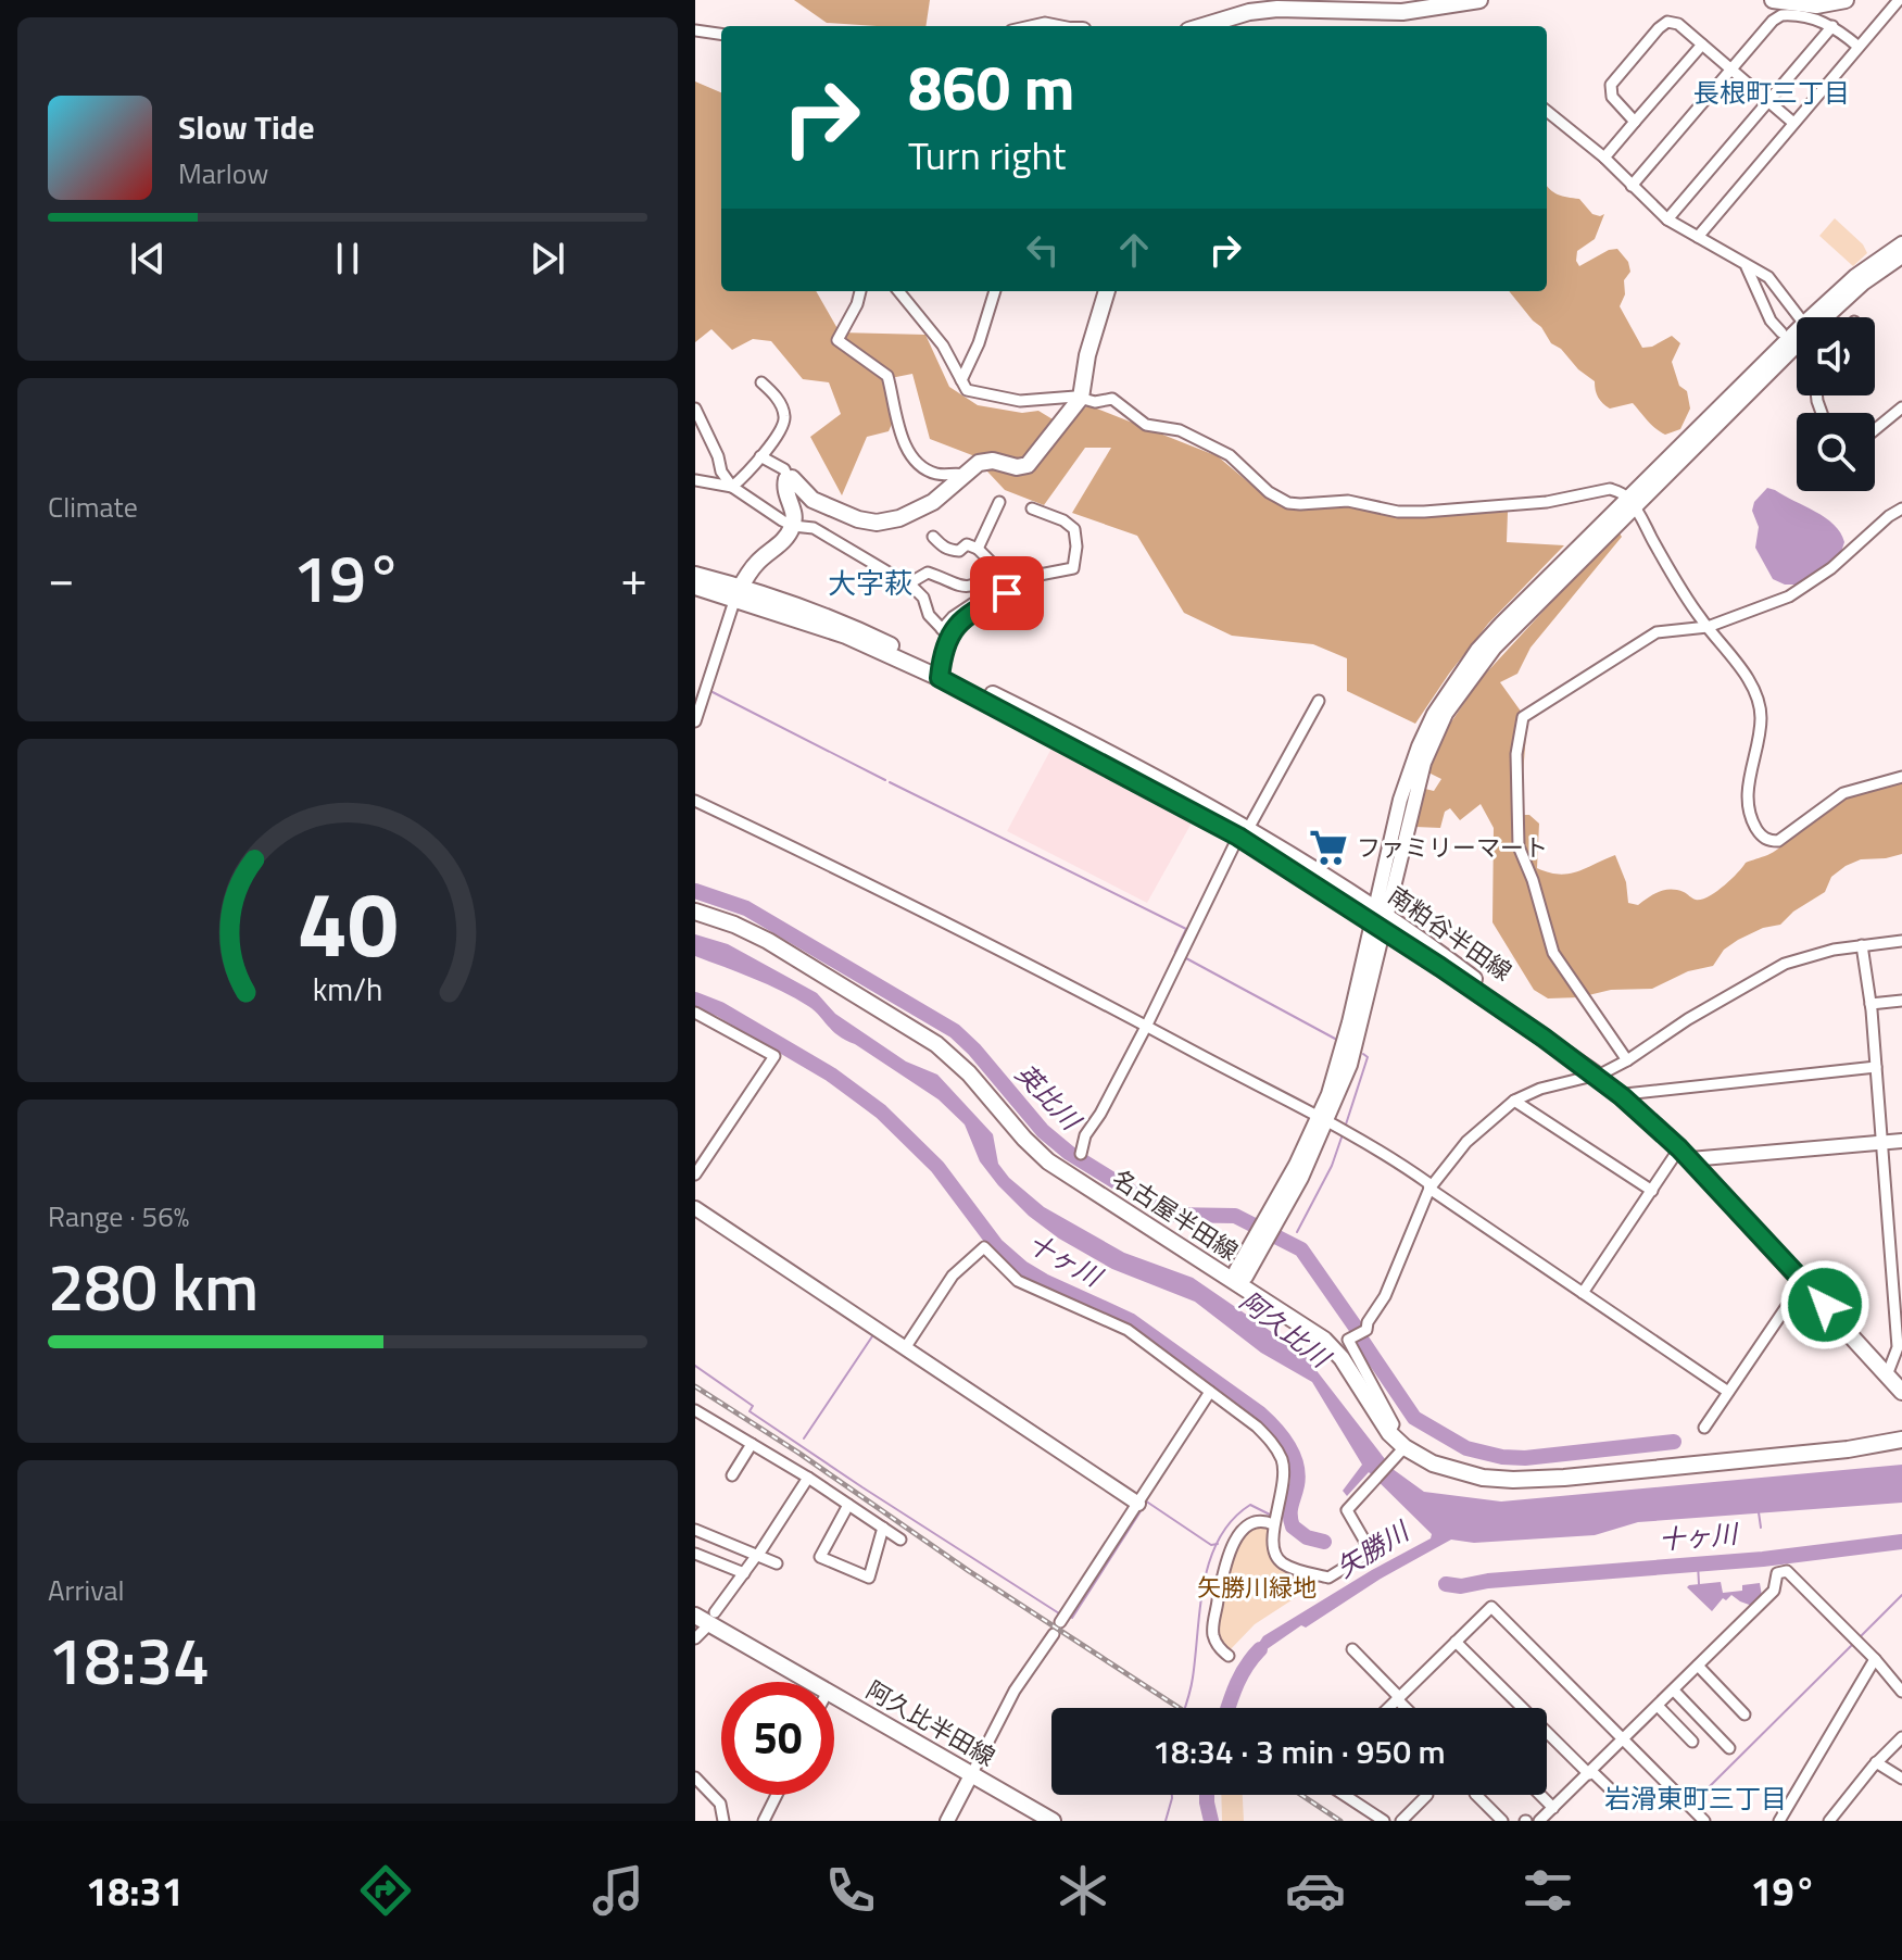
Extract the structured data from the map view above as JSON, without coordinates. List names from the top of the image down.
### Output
{
  "streets": {
    "main road": ["南粕谷半田線", "名古屋半田線", "阿久比半田線"]
  },
  "districts": ["長根町三丁目", "大字萩", "岩滑東町三丁目"],
  "water": [
    "英比川",
    "十ヶ川",
    "阿久比川",
    "矢勝川"
  ],
  "parks": ["矢勝川緑地"],
  "places": {
    "supermarket": ["ファミリーマート"]
  },
  "page": {
    "turn": ["860 m", "Turn right"],
    "song": ["Slow Tide", "Marlow"],
    "tile": [
      "Climate",
      ["Range · 56%", "280 km"],
      ["Arrival", "18:34"]
    ],
    "heat": ["−", "19°", "+"],
    "limit": "50",
    "trip": "18:34 · 3 min · 950 m",
    "tabs": ["18:31", "19°"],
    "gauge": ["40", "km/h"]
  }
}
